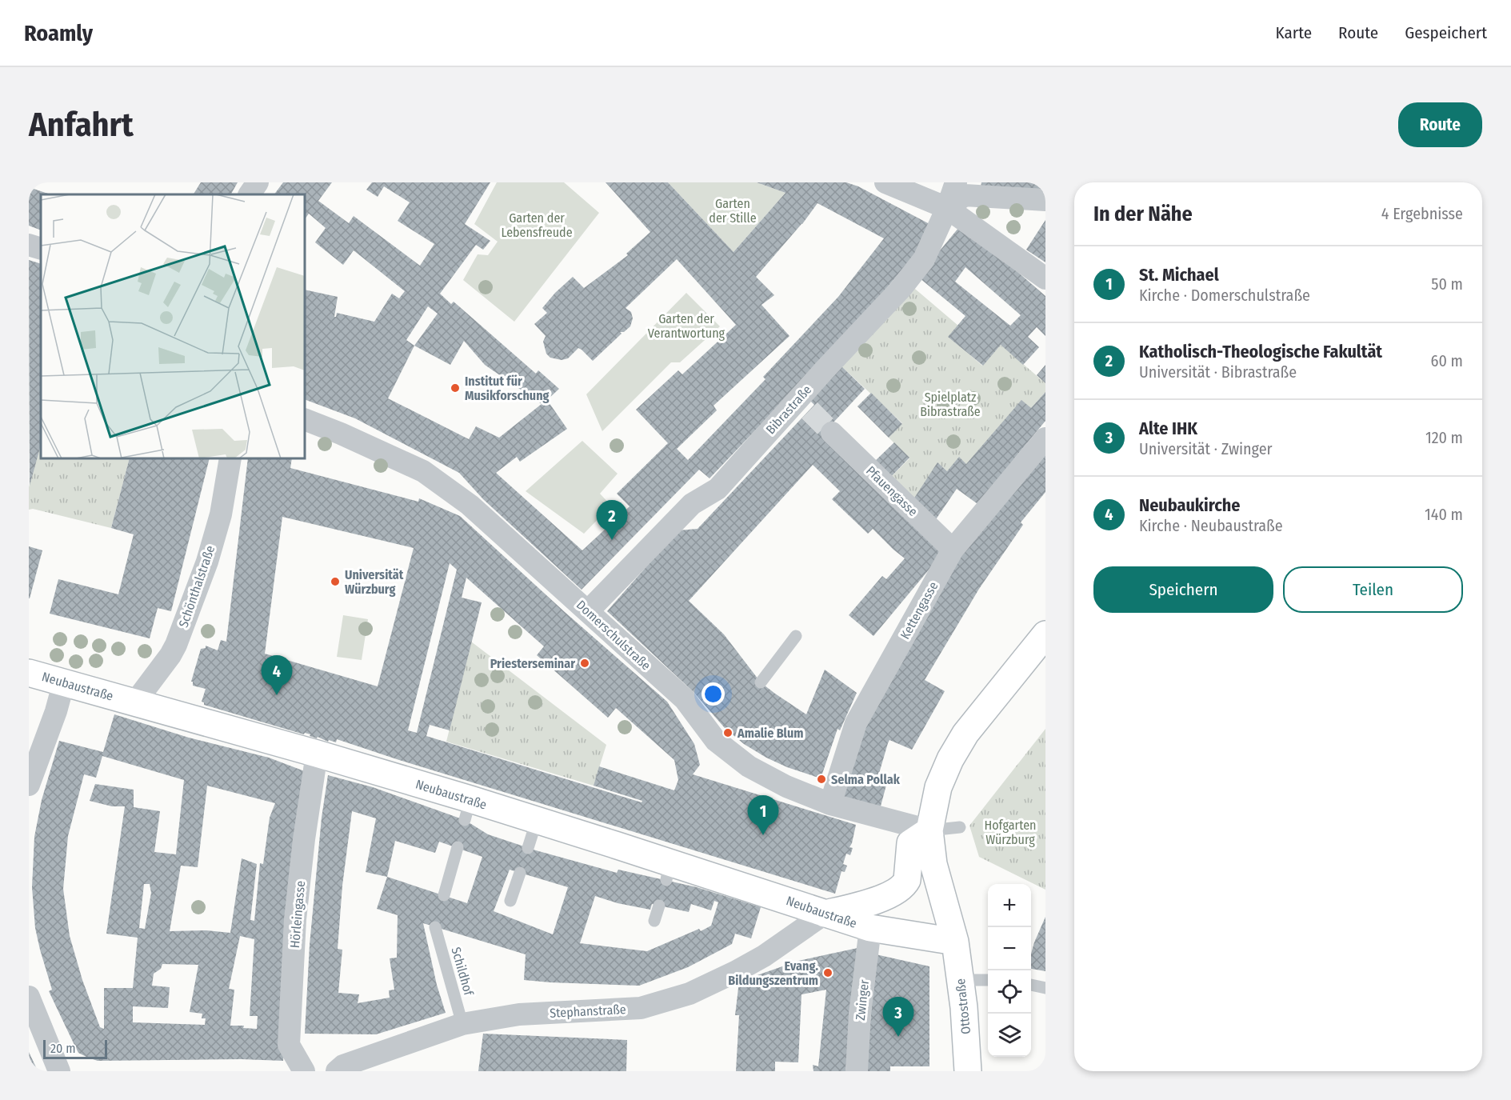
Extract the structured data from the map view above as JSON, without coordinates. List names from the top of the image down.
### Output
{
  "streets": {
    "street": [
      "Bibrastraße",
      "Pfauengasse",
      "Schönthalstraße",
      "Kettengasse",
      "Domerschulstraße",
      "Neubaustraße",
      "Hörleingasse",
      "Zwinger",
      "Ottostraße",
      "Stephanstraße"
    ],
    "lane": ["Schildhof"]
  },
  "crossings": [
    ["Bibrastraße", "Domerschulstraße"],
    ["Pfauengasse", "Kettengasse"],
    ["Schönthalstraße", "Neubaustraße"],
    ["Kettengasse", "Domerschulstraße"],
    ["Domerschulstraße", "Ottostraße"],
    ["Neubaustraße", "Hörleingasse"],
    ["Neubaustraße", "Zwinger"],
    ["Neubaustraße", "Ottostraße"],
    ["Neubaustraße", "Stephanstraße"],
    ["Schildhof", "Stephanstraße"]
  ],
  "parks": [
    "Garten der Stille",
    "Garten der Lebensfreude",
    "Garten der Verantwortung",
    "Spielplatz Bibrastraße",
    "Hofgarten Würzburg"
  ],
  "places": [
    "Institut für Musikforschung",
    "Universität Würzburg",
    "Priesterseminar",
    "Amalie Blum",
    "Selma Pollak",
    "Evang. Bildungszentrum"
  ],
  "scale_bar": "20 m",
  "page": {
    "header": "Roamly",
    "nav": ["Karte", "Route", "Gespeichert"],
    "buttons": [
      "Route",
      ["Speichern", "Teilen"]
    ],
    "title": "Anfahrt",
    "heading": ["In der Nähe", "4 Ergebnisse"],
    "list": [
      {
        "mark": "1",
        "name": "St. Michael",
        "note": "Kirche · Domerschulstraße",
        "value": "50 m"
      },
      {
        "mark": "2",
        "name": "Katholisch-Theologische Fakultät",
        "note": "Universität · Bibrastraße",
        "value": "60 m"
      },
      {
        "mark": "3",
        "name": "Alte IHK",
        "note": "Universität · Zwinger",
        "value": "120 m"
      },
      {
        "mark": "4",
        "name": "Neubaukirche",
        "note": "Kirche · Neubaustraße",
        "value": "140 m"
      }
    ],
    "pins": [
      "2",
      "4",
      "1",
      "3"
    ],
    "map_buttons": ["+", "−"],
    "scale": "20 m"
  }
}
